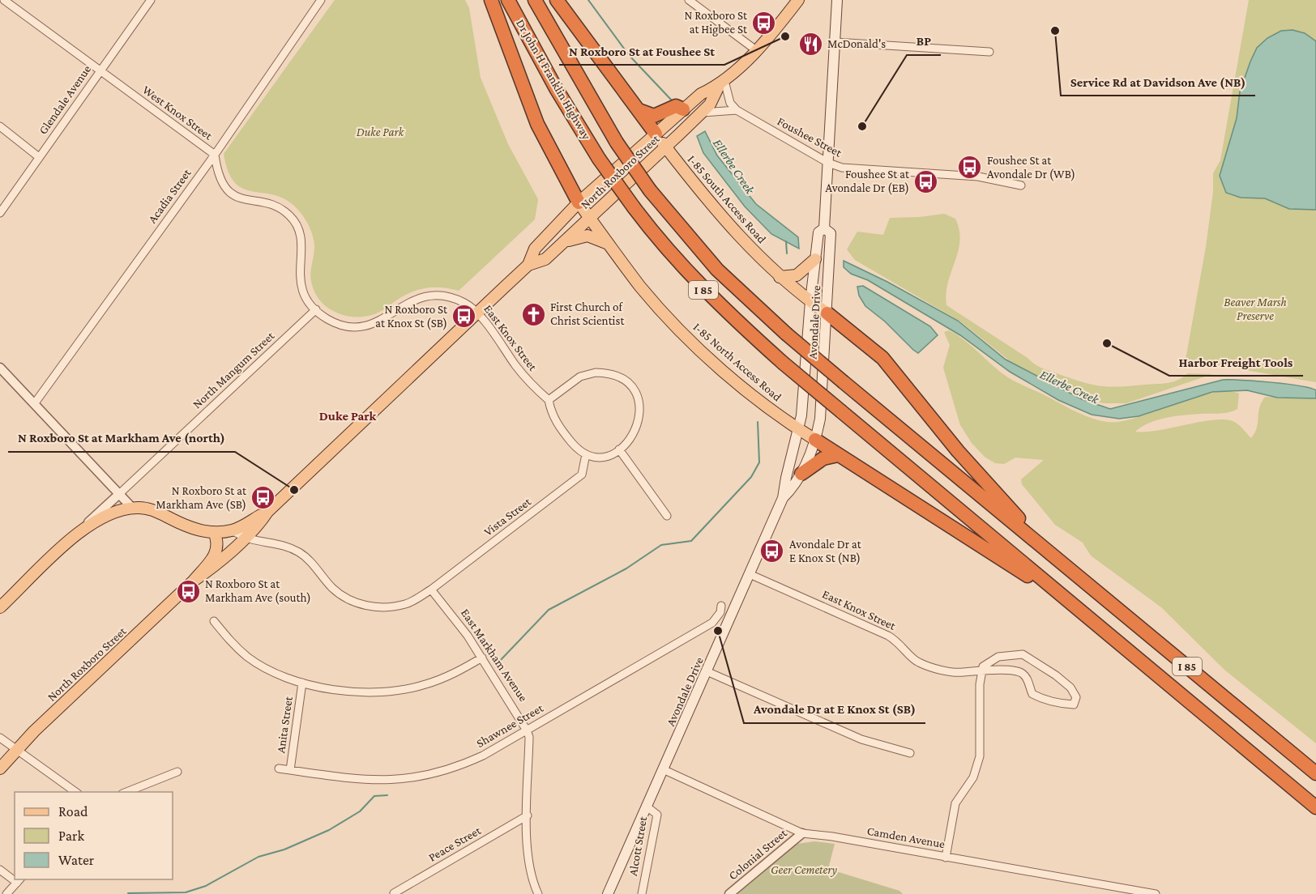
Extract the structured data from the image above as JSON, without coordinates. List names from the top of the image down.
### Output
{
  "streets": {
    "highway": ["Dr John H Franklin Highway", "I 85"],
    "main road": [
      "North Roxboro Street",
      "I-85 South Access Road",
      "Avondale Drive",
      "I-85 North Access Road",
      "North Mangum Street"
    ],
    "street": [
      "Glendale Avenue",
      "West Knox Street",
      "Foushee Street",
      "Acadia Street",
      "East Knox Street",
      "Vista Street",
      "East Markham Avenue",
      "Anita Street",
      "Shawnee Street",
      "Camden Avenue",
      "Peace Street",
      "Alcott Street",
      "Colonial Street"
    ]
  },
  "crossings": [
    ["Dr John H Franklin Highway", "I 85"],
    ["Glendale Avenue", "West Knox Street"],
    ["West Knox Street", "Acadia Street"],
    ["West Knox Street", "East Knox Street"],
    ["West Knox Street", "North Mangum Street"],
    ["Foushee Street", "Avondale Drive"],
    ["North Roxboro Street", "I-85 South Access Road"],
    ["North Roxboro Street", "East Knox Street"],
    ["North Roxboro Street", "I-85 North Access Road"],
    ["I-85 South Access Road", "Avondale Drive"],
    ["Avondale Drive", "East Knox Street"],
    ["Avondale Drive", "I-85 North Access Road"],
    ["Avondale Drive", "Camden Avenue"],
    ["Avondale Drive", "Alcott Street"],
    ["East Knox Street", "North Mangum Street"],
    ["East Knox Street", "Vista Street"],
    ["Vista Street", "East Markham Avenue"],
    ["East Markham Avenue", "Shawnee Street"],
    ["East Markham Avenue", "Peace Street"],
    ["Anita Street", "Shawnee Street"],
    ["Camden Avenue", "Colonial Street"]
  ],
  "districts": ["Duke Park"],
  "water": ["Ellerbe Creek"],
  "parks": ["Duke Park", "Beaver Marsh Preserve", "Geer Cemetery"],
  "places": {
    "bus stop": [
      "N Roxboro St at Higbee St",
      "Foushee St at Avondale Dr (WB)",
      "Foushee St at Avondale Dr (EB)",
      "N Roxboro St at Knox St (SB)",
      "N Roxboro St at Markham Ave (SB)",
      "Avondale Dr at E Knox St (NB)",
      "N Roxboro St at Markham Ave (south)"
    ],
    "other": [
      "Service Rd at Davidson Ave (NB)",
      "N Roxboro St at Foushee St",
      "BP",
      "Harbor Freight Tools",
      "N Roxboro St at Markham Ave (north)",
      "Avondale Dr at E Knox St (SB)"
    ],
    "restaurant": ["McDonald's"],
    "church": ["First Church of Christ Scientist"]
  },
  "legend": ["Road", "Park", "Water"]
}
